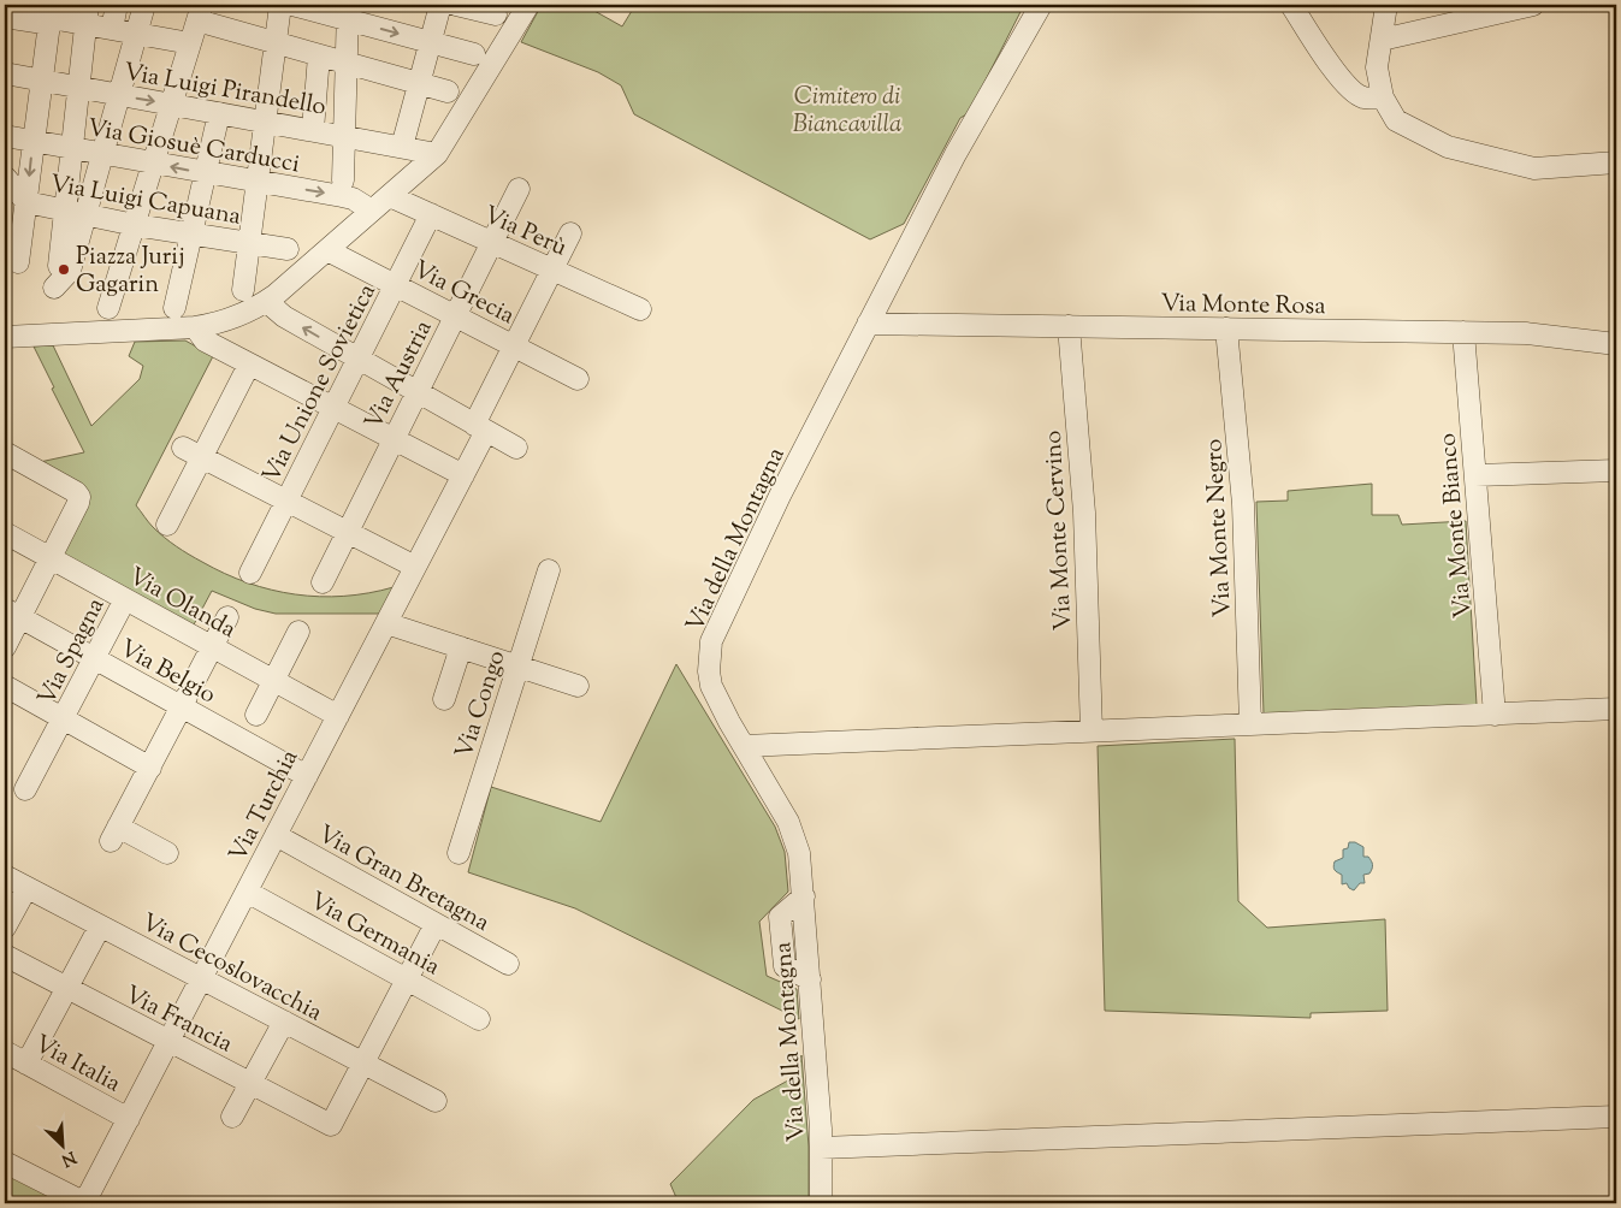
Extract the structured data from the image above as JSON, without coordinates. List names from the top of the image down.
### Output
{
  "streets": {
    "street": [
      "Via Luigi Pirandello",
      "Via Giosuè Carducci",
      "Via Luigi Capuana",
      "Via Perù",
      "Via Grecia",
      "Via Monte Rosa",
      "Via Austria",
      "Via Unione Sovietica",
      "Via Monte Bianco",
      "Via Monte Negro",
      "Via Monte Cervino",
      "Via della Montagna",
      "Via Olanda",
      "Via Spagna",
      "Via Belgio",
      "Via Congo",
      "Via Turchia",
      "Via Gran Bretagna",
      "Via Germania",
      "Via Cecoslovacchia",
      "Via Francia",
      "Via Italia"
    ]
  },
  "crossings": [
    ["Via Perù", "Via Austria"],
    ["Via Perù", "Via Unione Sovietica"],
    ["Via Perù", "Via Turchia"],
    ["Via Grecia", "Via Austria"],
    ["Via Grecia", "Via Unione Sovietica"],
    ["Via Grecia", "Via Turchia"],
    ["Via Monte Rosa", "Via Monte Bianco"],
    ["Via Monte Rosa", "Via Monte Negro"],
    ["Via Monte Rosa", "Via Monte Cervino"],
    ["Via Monte Rosa", "Via della Montagna"],
    ["Via Olanda", "Via Spagna"],
    ["Via Olanda", "Via Turchia"],
    ["Via Spagna", "Via Belgio"],
    ["Via Belgio", "Via Turchia"],
    ["Via Turchia", "Via Gran Bretagna"],
    ["Via Turchia", "Via Germania"],
    ["Via Turchia", "Via Cecoslovacchia"],
    ["Via Turchia", "Via Francia"],
    ["Via Turchia", "Via Italia"],
    ["Via Cecoslovacchia", "Via Francia"]
  ],
  "parks": ["Cimitero di Biancavilla"],
  "places": ["Piazza Jurij Gagarin"],
  "north": "bottom right"
}
